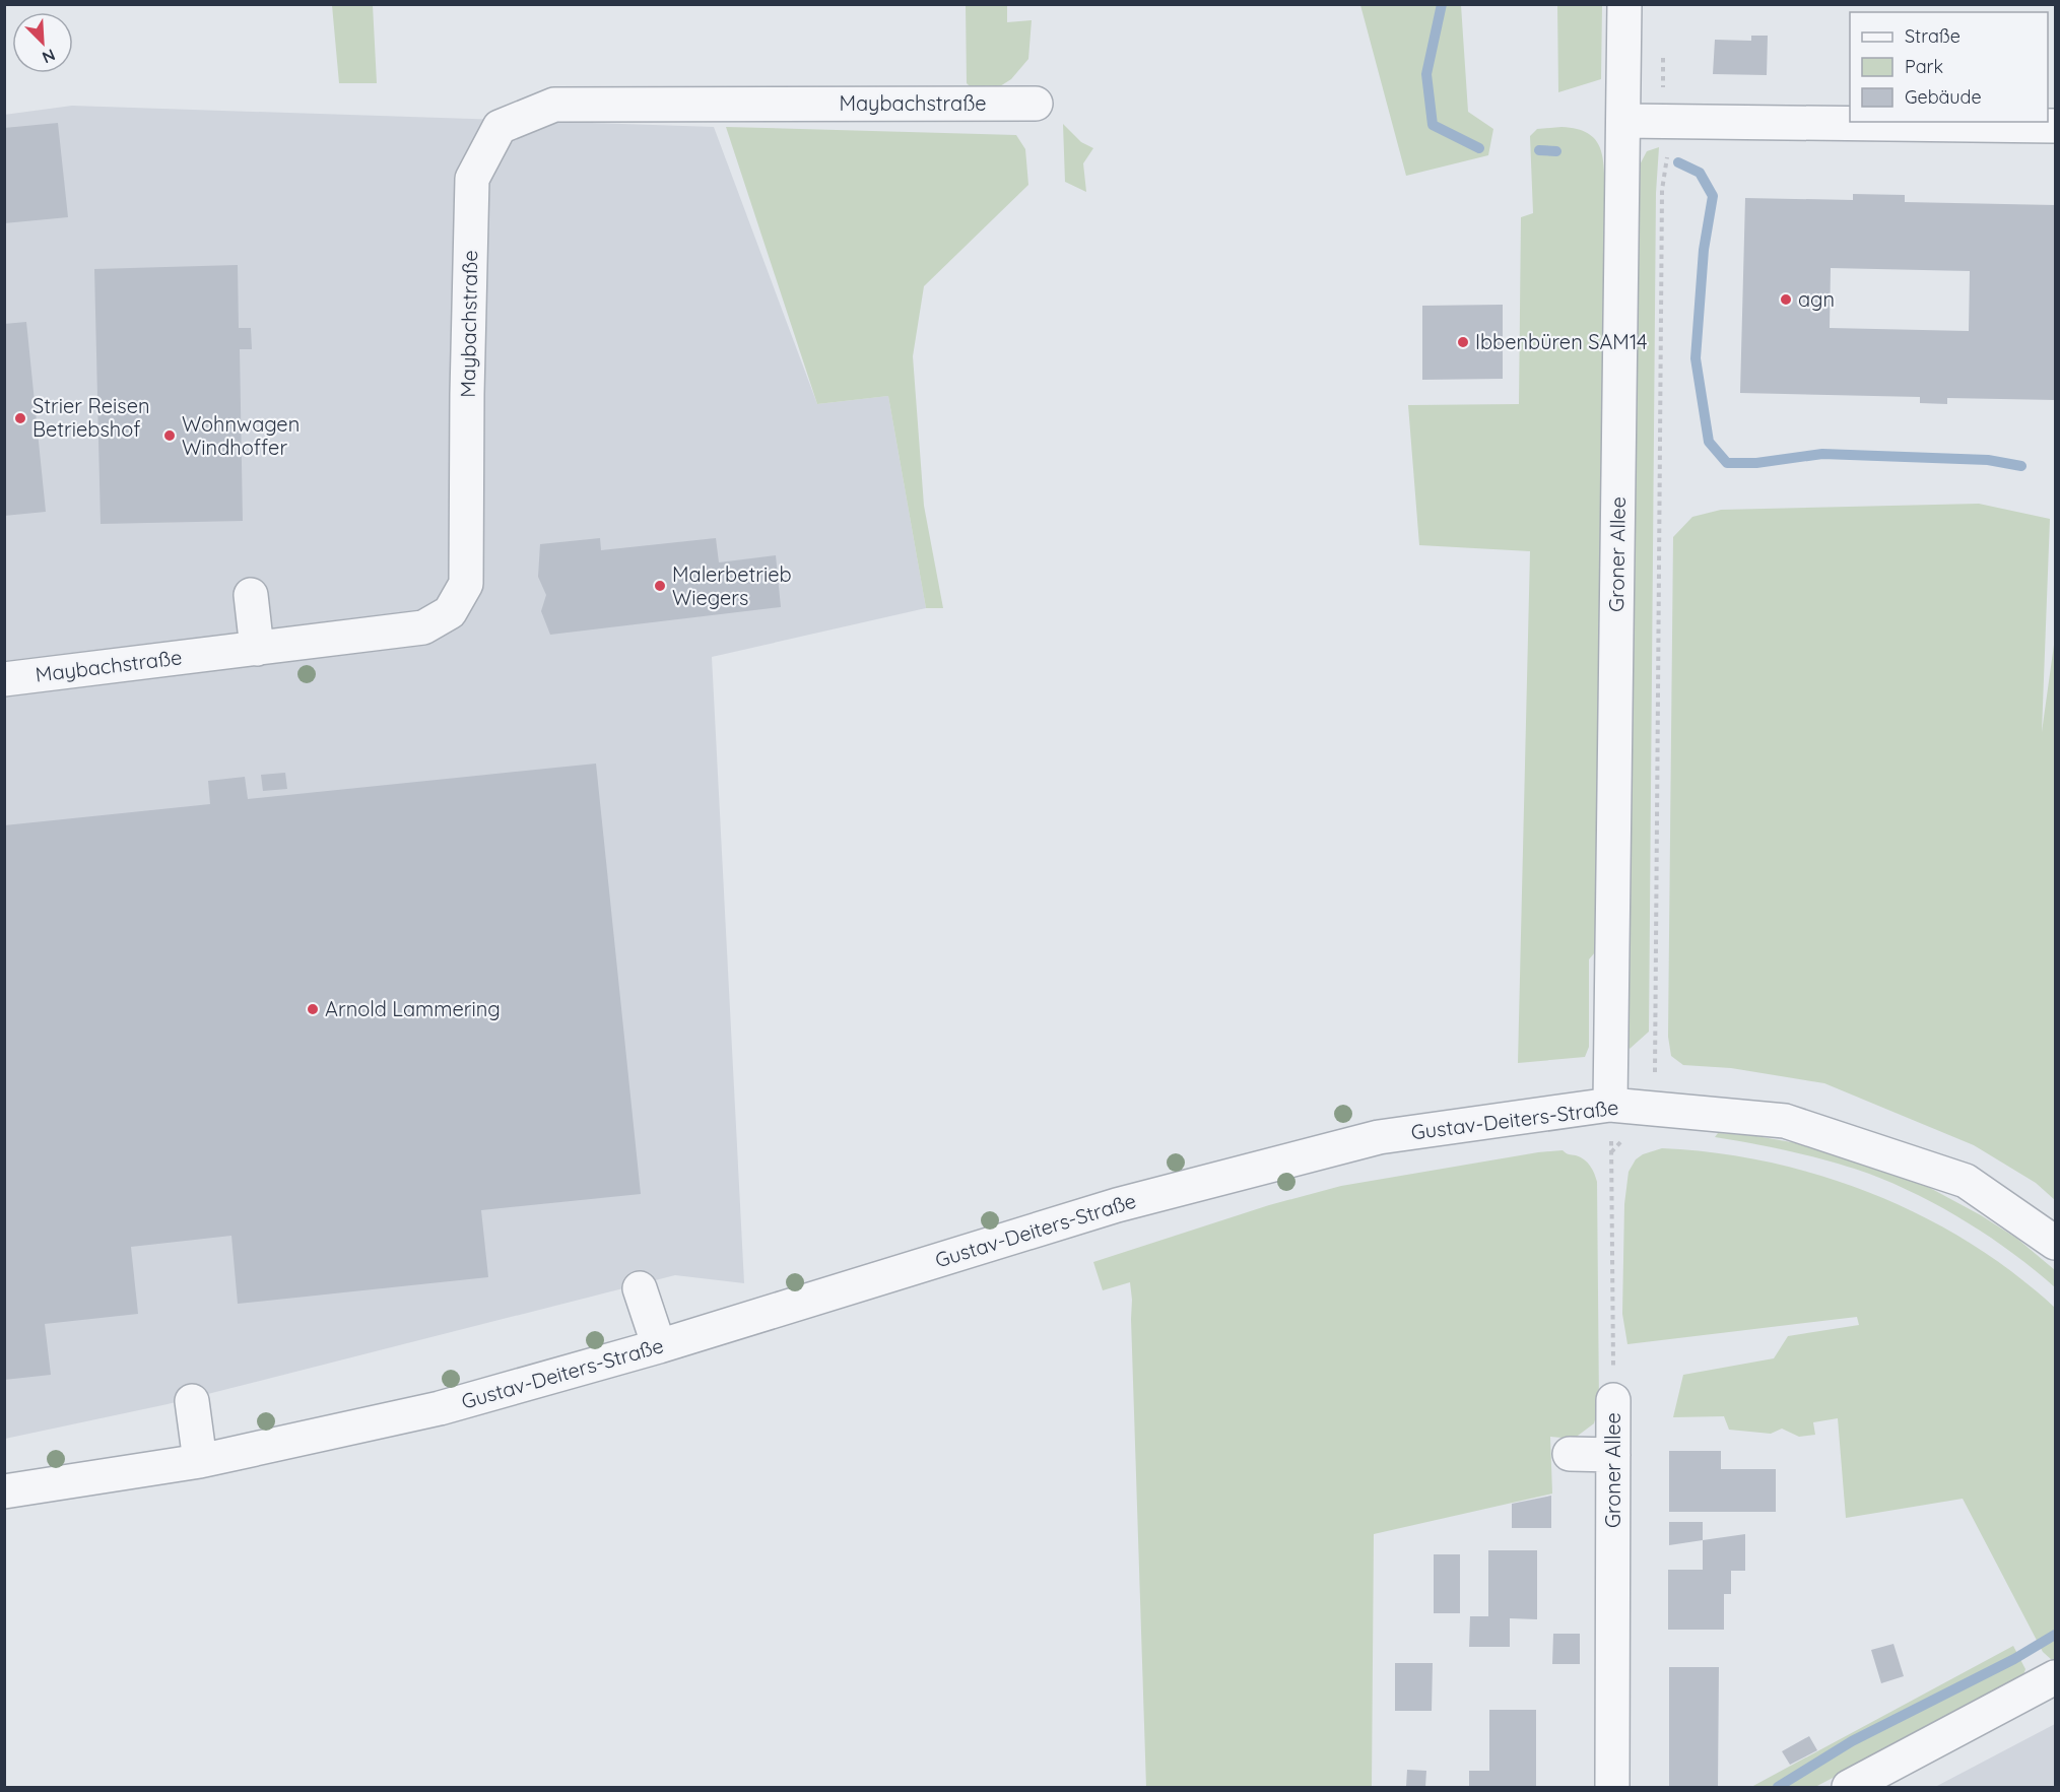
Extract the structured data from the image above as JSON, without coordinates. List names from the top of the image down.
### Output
{
  "streets": {
    "street": ["Maybachstraße", "Groner Allee", "Gustav-Deiters-Straße"]
  },
  "crossings": [
    ["Groner Allee", "Gustav-Deiters-Straße"]
  ],
  "places": [
    "agn",
    "Ibbenbüren SAM14",
    "Strier Reisen Betriebshof",
    "Wohnwagen Windhoffer",
    "Malerbetrieb Wiegers",
    "Arnold Lammering"
  ],
  "legend": ["Straße", "Park", "Gebäude"],
  "north": "bottom right"
}
